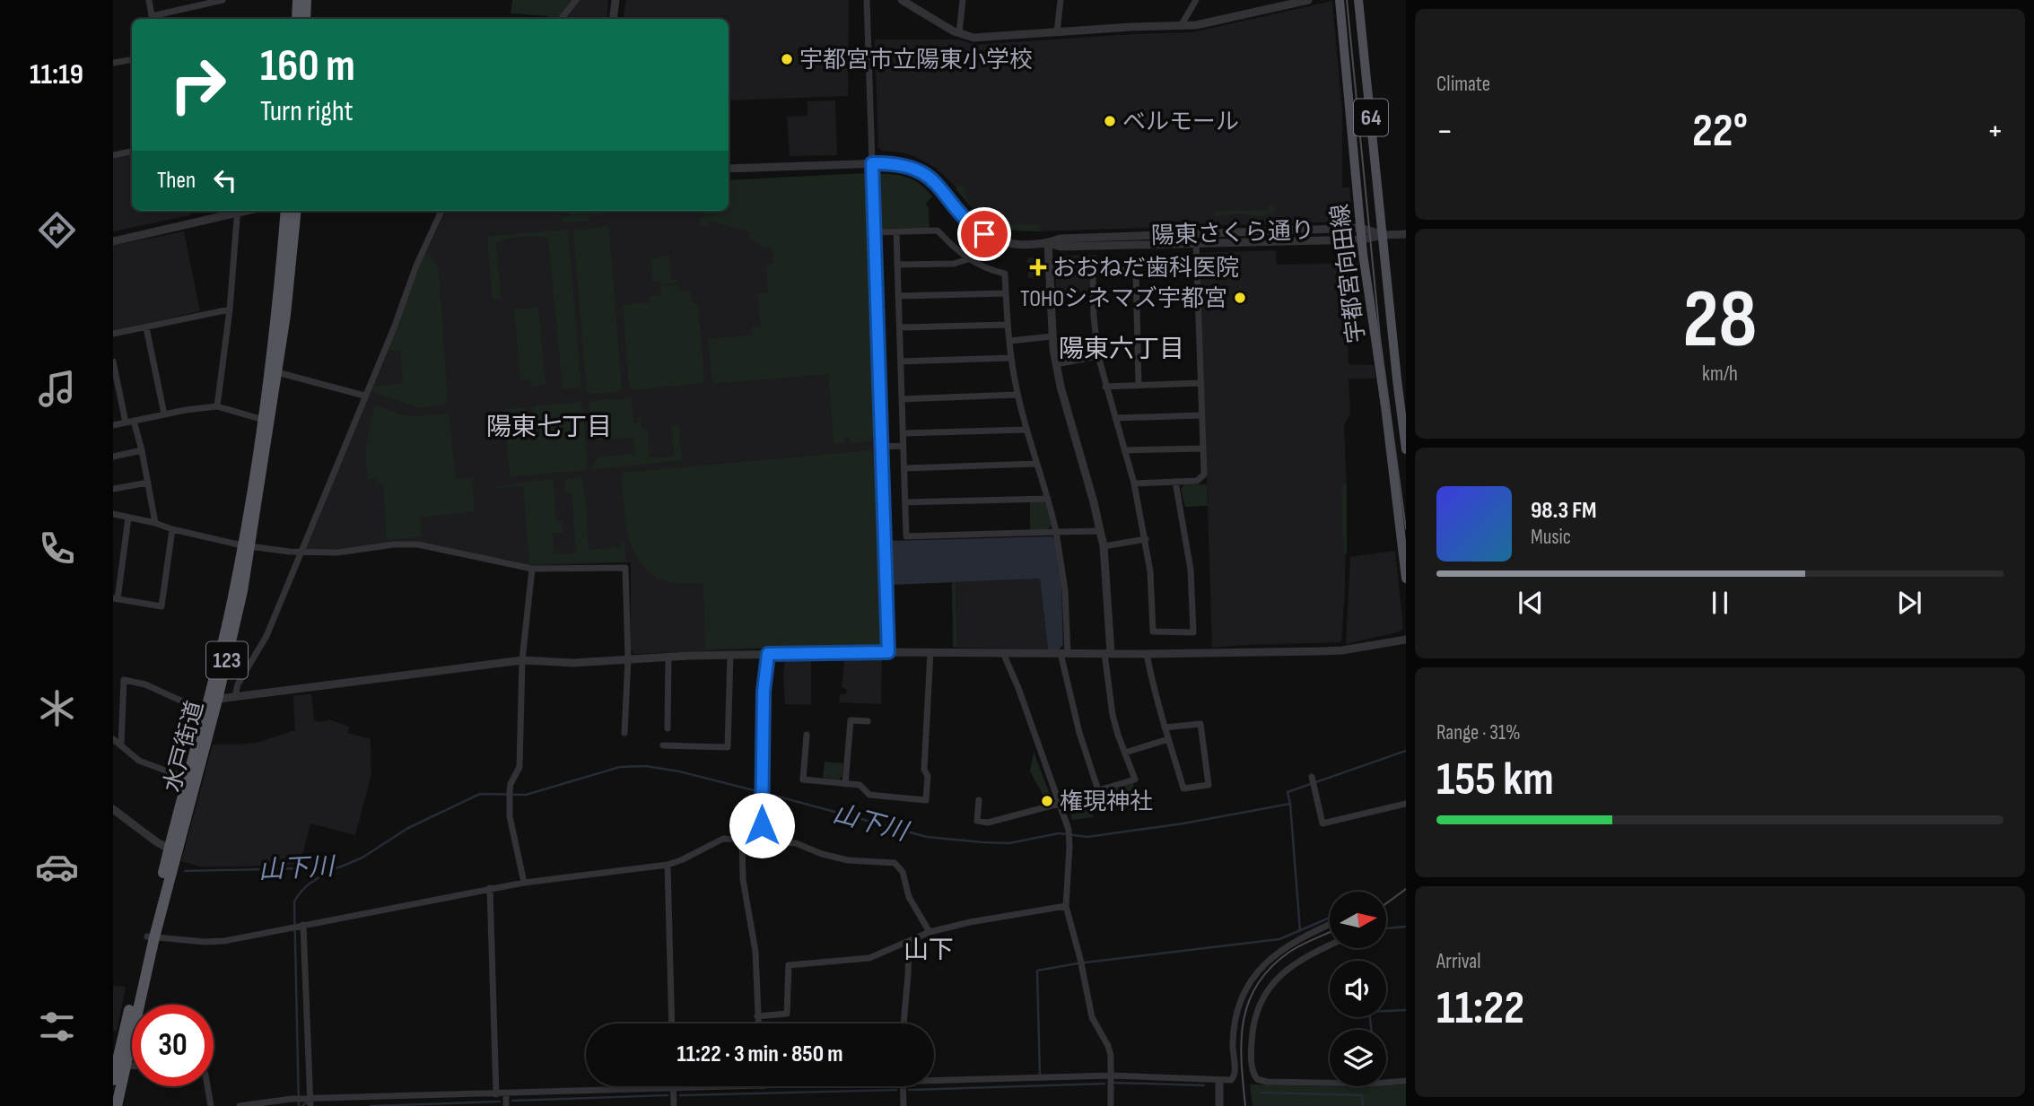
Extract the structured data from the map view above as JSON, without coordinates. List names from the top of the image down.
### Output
{
  "streets": {
    "highway": ["123", "水戸街道"],
    "main road": ["64", "宇都宮向田線"],
    "street": ["陽東さくら通り"]
  },
  "crossings": [
    ["陽東さくら通り", "宇都宮向田線"]
  ],
  "districts": ["陽東六丁目", "陽東七丁目", "山下"],
  "water": ["山下川"],
  "places": {
    "other": [
      "宇都宮市立陽東小学校",
      "ベルモール",
      "TOHOシネマズ宇都宮",
      "権現神社"
    ],
    "health": ["おおねだ歯科医院"]
  },
  "north": "right",
  "page": {
    "tabs": "11:19",
    "tile": [
      "Climate",
      ["28", "km/h"],
      ["Range · 31%", "155 km"],
      ["Arrival", "11:22"]
    ],
    "turn": ["160 m", "Turn right"],
    "heat": ["−", "22°", "+"],
    "then": "Then",
    "song": ["98.3 FM", "Music"],
    "limit": "30",
    "trip": "11:22 · 3 min · 850 m"
  }
}
